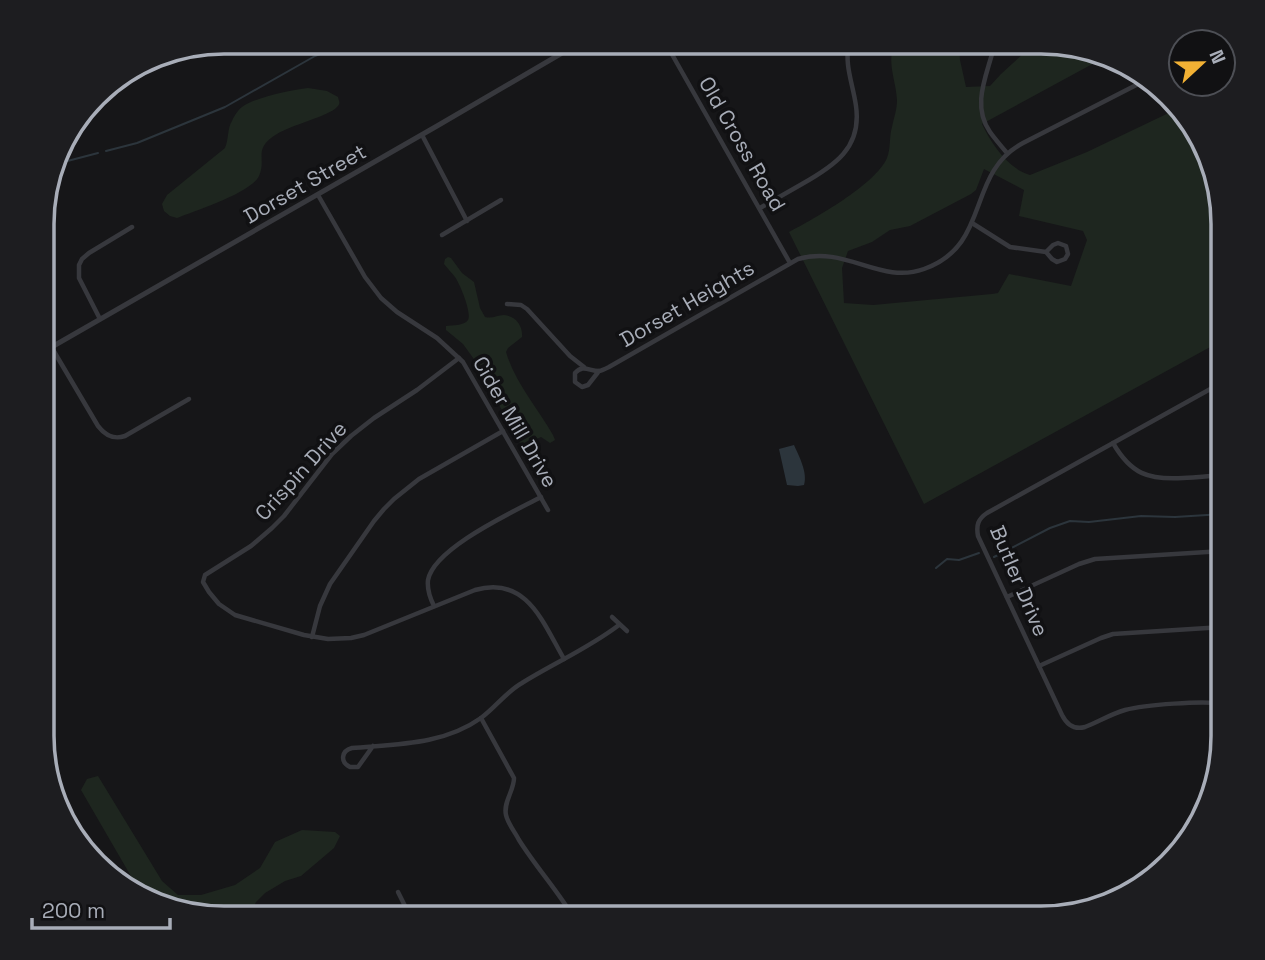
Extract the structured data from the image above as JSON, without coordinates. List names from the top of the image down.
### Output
{
  "streets": {
    "street": [
      "Old Cross Road",
      "Dorset Street",
      "Dorset Heights",
      "Cider Mill Drive",
      "Crispin Drive",
      "Butler Drive"
    ]
  },
  "crossings": [
    ["Old Cross Road", "Dorset Heights"],
    ["Dorset Street", "Cider Mill Drive"],
    ["Cider Mill Drive", "Crispin Drive"]
  ],
  "scale_bar": "200 m",
  "north": "right"
}
